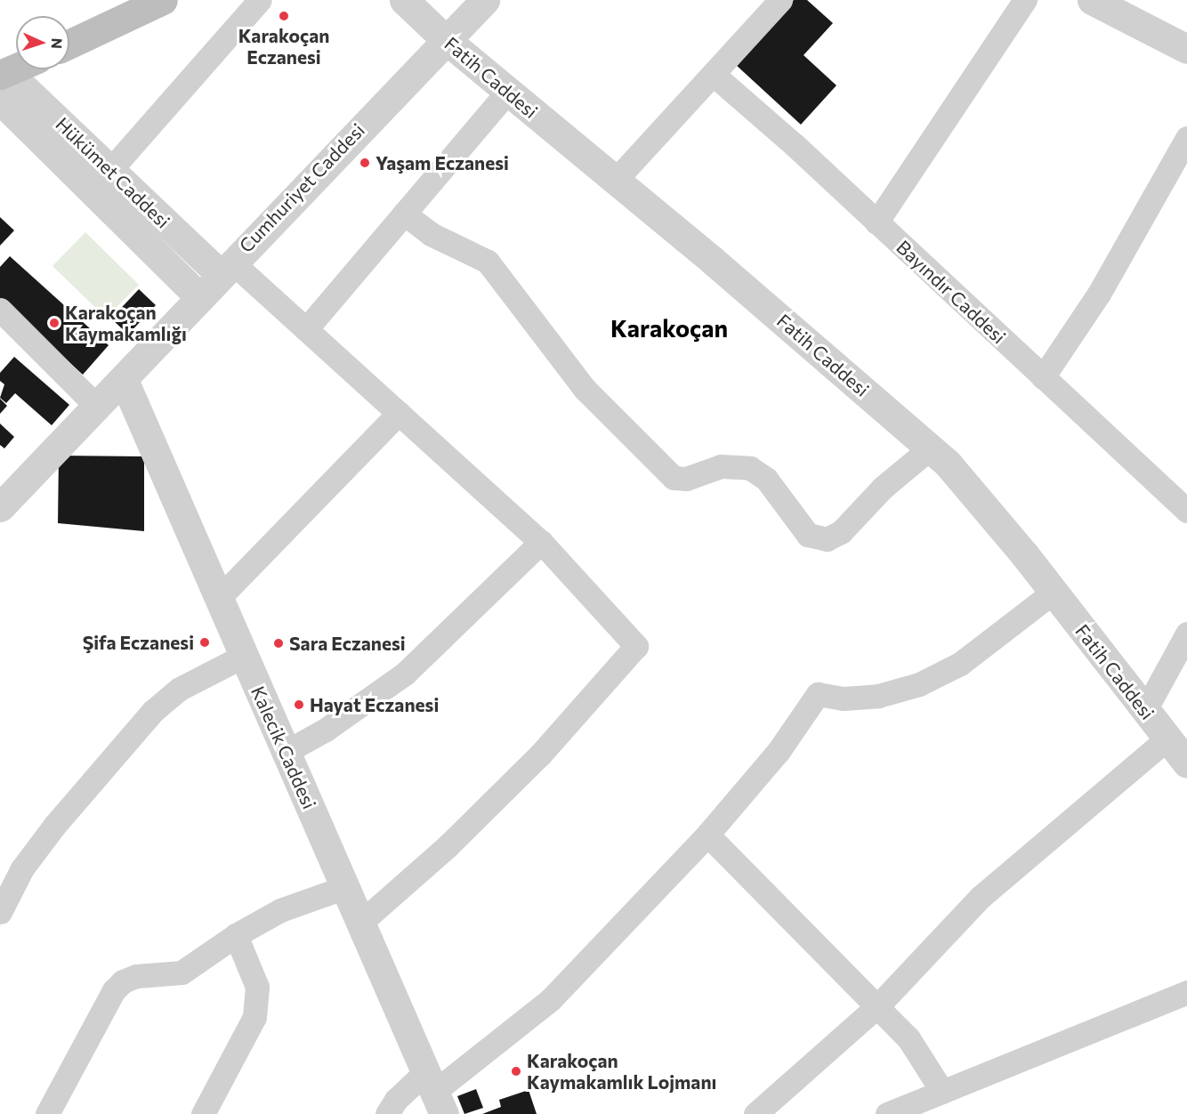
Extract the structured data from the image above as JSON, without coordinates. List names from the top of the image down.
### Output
{
  "streets": {
    "street": [
      "Fatih Caddesi",
      "Hükümet Caddesi",
      "Cumhuriyet Caddesi",
      "Bayındır Caddesi",
      "Kalecik Caddesi"
    ]
  },
  "crossings": [
    ["Fatih Caddesi", "Cumhuriyet Caddesi"],
    ["Hükümet Caddesi", "Cumhuriyet Caddesi"],
    ["Cumhuriyet Caddesi", "Kalecik Caddesi"]
  ],
  "districts": ["Karakoçan"],
  "places": [
    "Karakoçan Eczanesi",
    "Yaşam Eczanesi",
    "Karakoçan Kaymakamlığı",
    "Şifa Eczanesi",
    "Sara Eczanesi",
    "Hayat Eczanesi",
    "Karakoçan Kaymakamlık Lojmanı"
  ],
  "north": "right"
}
